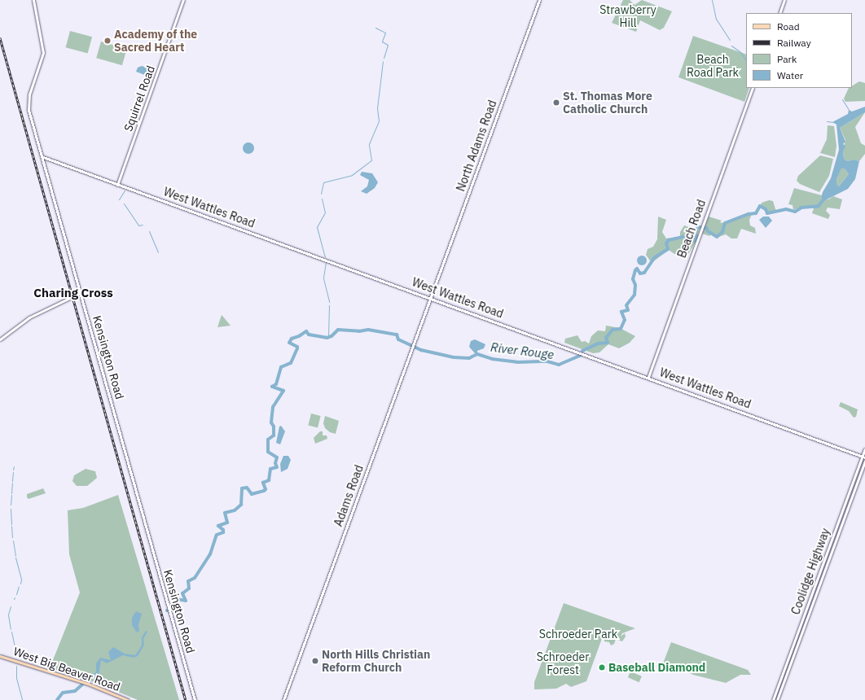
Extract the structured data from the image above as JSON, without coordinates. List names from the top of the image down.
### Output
{
  "streets": {
    "main road": ["West Big Beaver Road"],
    "street": [
      "Squirrel Road",
      "North Adams Road",
      "West Wattles Road",
      "Beach Road",
      "Kensington Road",
      "Adams Road",
      "Coolidge Highway"
    ]
  },
  "crossings": [
    ["Squirrel Road", "West Wattles Road"],
    ["North Adams Road", "West Wattles Road"],
    ["North Adams Road", "Adams Road"],
    ["West Wattles Road", "Beach Road"],
    ["West Wattles Road", "Kensington Road"],
    ["West Wattles Road", "Adams Road"],
    ["West Wattles Road", "Coolidge Highway"]
  ],
  "districts": ["Charing Cross"],
  "water": ["River Rouge"],
  "parks": [
    "Strawberry Hill",
    "Beach Road Park",
    "Schroeder Park",
    "Schroeder Forest"
  ],
  "places": [
    "Academy of the Sacred Heart",
    "St. Thomas More Catholic Church",
    "North Hills Christian Reform Church",
    "Baseball Diamond"
  ],
  "legend": [
    "Road",
    "Railway",
    "Park",
    "Water"
  ]
}
